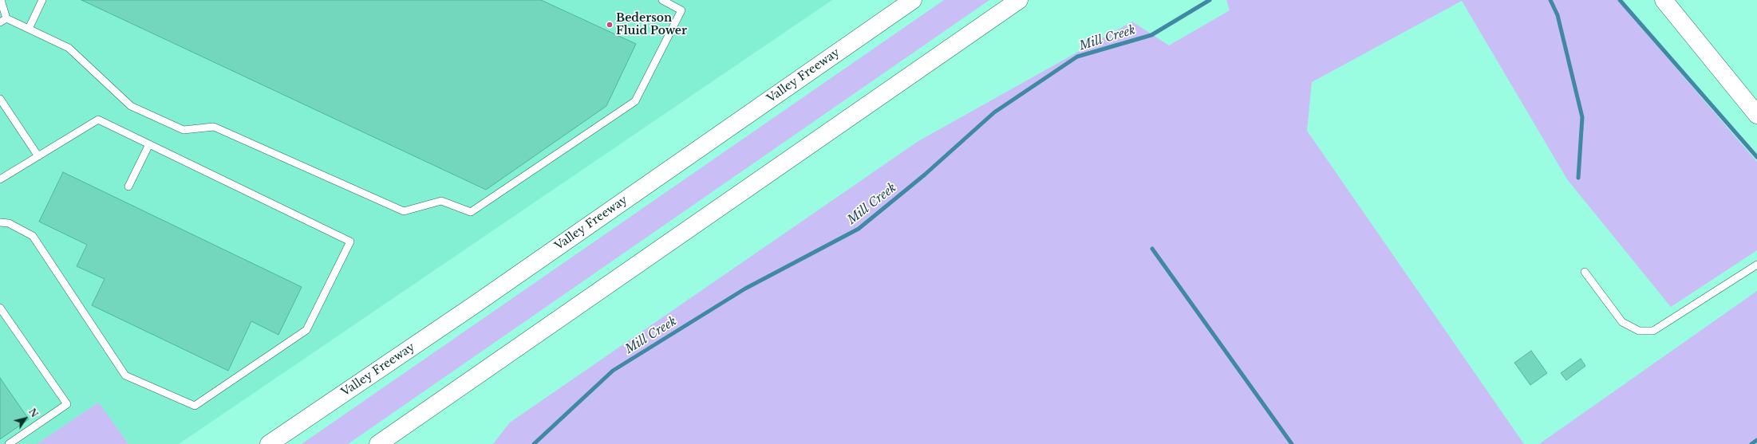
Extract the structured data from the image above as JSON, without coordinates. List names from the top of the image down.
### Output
{
  "streets": {
    "main road": ["Valley Freeway"]
  },
  "water": ["Mill Creek"],
  "places": ["Bederson Fluid Power"],
  "north": "top right"
}
